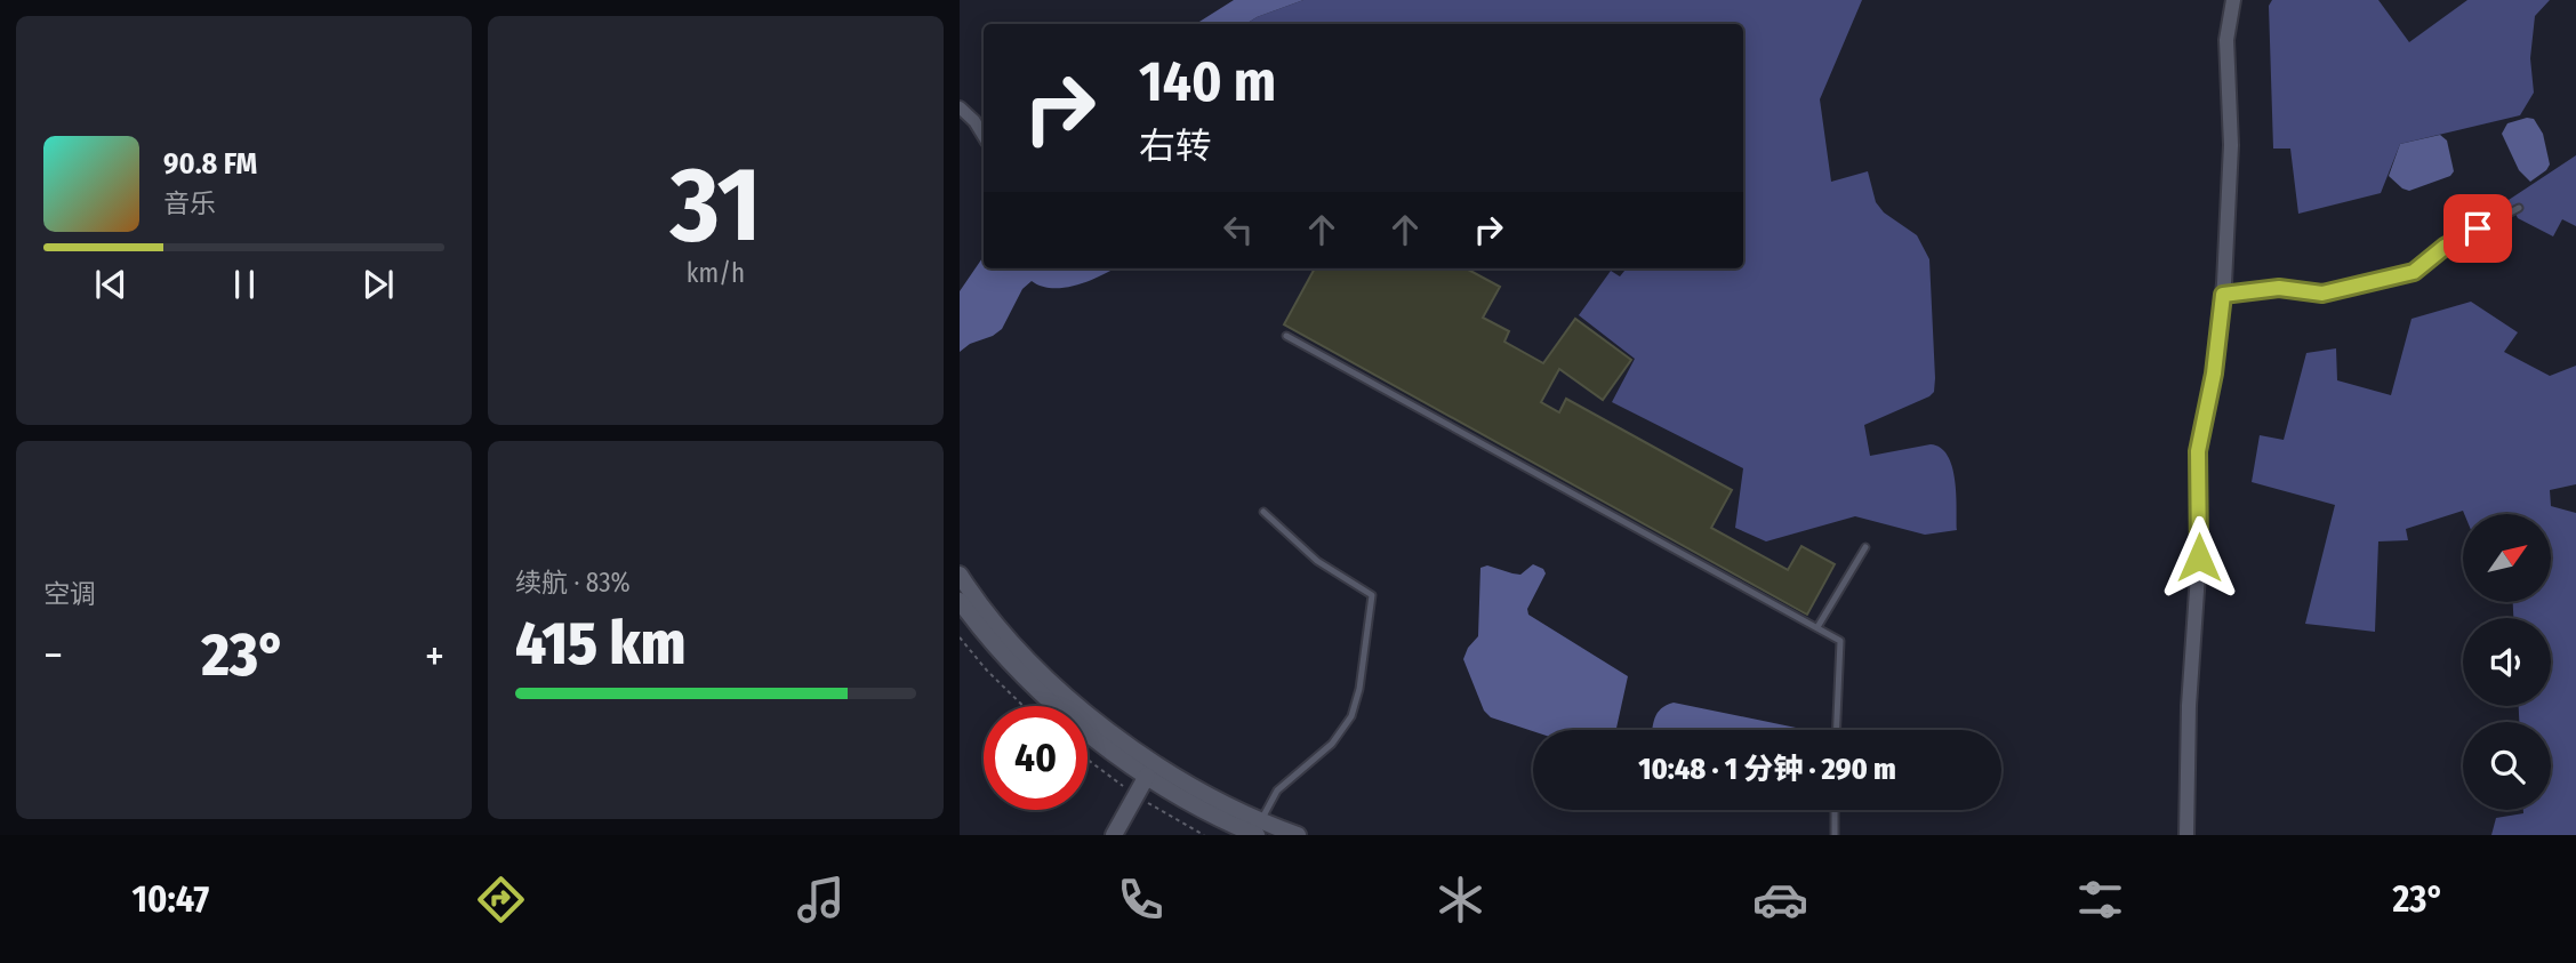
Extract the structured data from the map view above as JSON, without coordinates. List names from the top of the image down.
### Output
{
  "north": "top right",
  "page": {
    "tile": [
      ["31", "km/h"],
      "空调",
      ["续航 · 83%", "415 km"]
    ],
    "turn": ["140 m", "右转"],
    "song": ["90.8 FM", "音乐"],
    "heat": ["−", "23°", "+"],
    "limit": "40",
    "trip": "10:48 · 1 分钟 · 290 m",
    "tabs": ["10:47", "23°"]
  }
}
